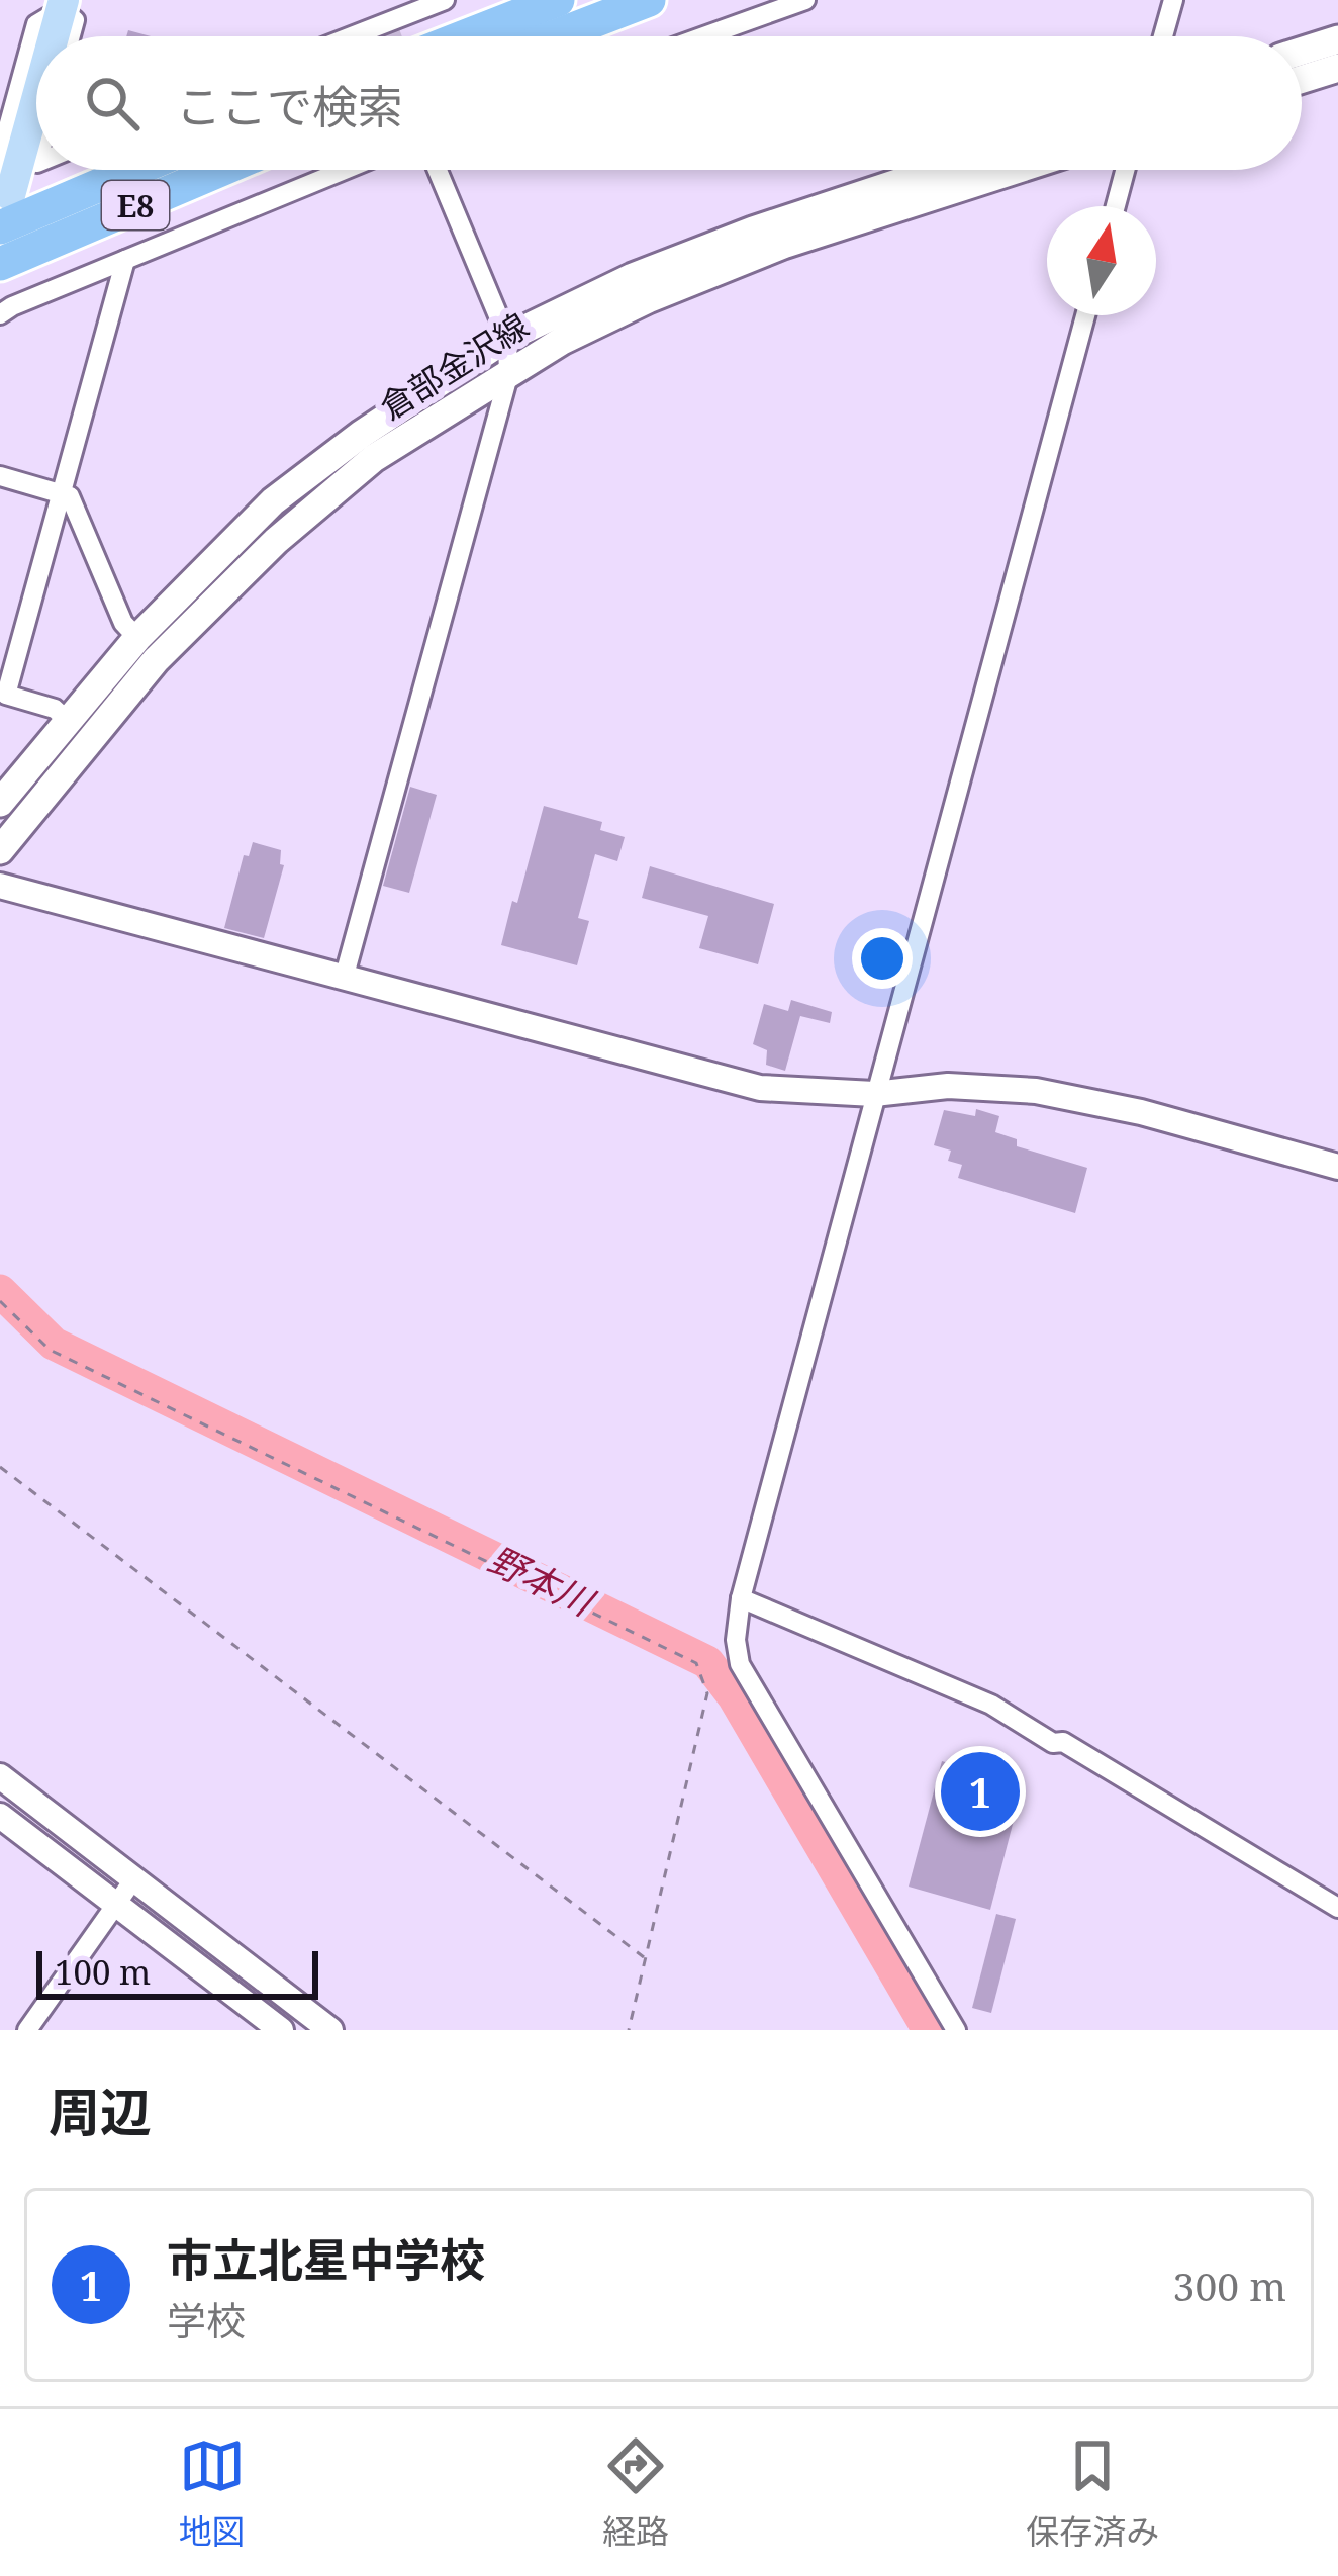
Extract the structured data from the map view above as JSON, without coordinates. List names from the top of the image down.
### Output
{
  "streets": {
    "highway": ["E8"],
    "main road": ["倉部金沢線"]
  },
  "water": ["野本川"],
  "scale_bar": "100 m",
  "north": "top",
  "page": {
    "search": "ここで検索",
    "pins": "1",
    "scale": "100 m",
    "heading": "周辺",
    "list": [
      {
        "mark": "1",
        "name": "市立北星中学校",
        "note": "学校",
        "value": "300 m"
      }
    ],
    "nav": ["地図", "経路", "保存済み"]
  }
}
